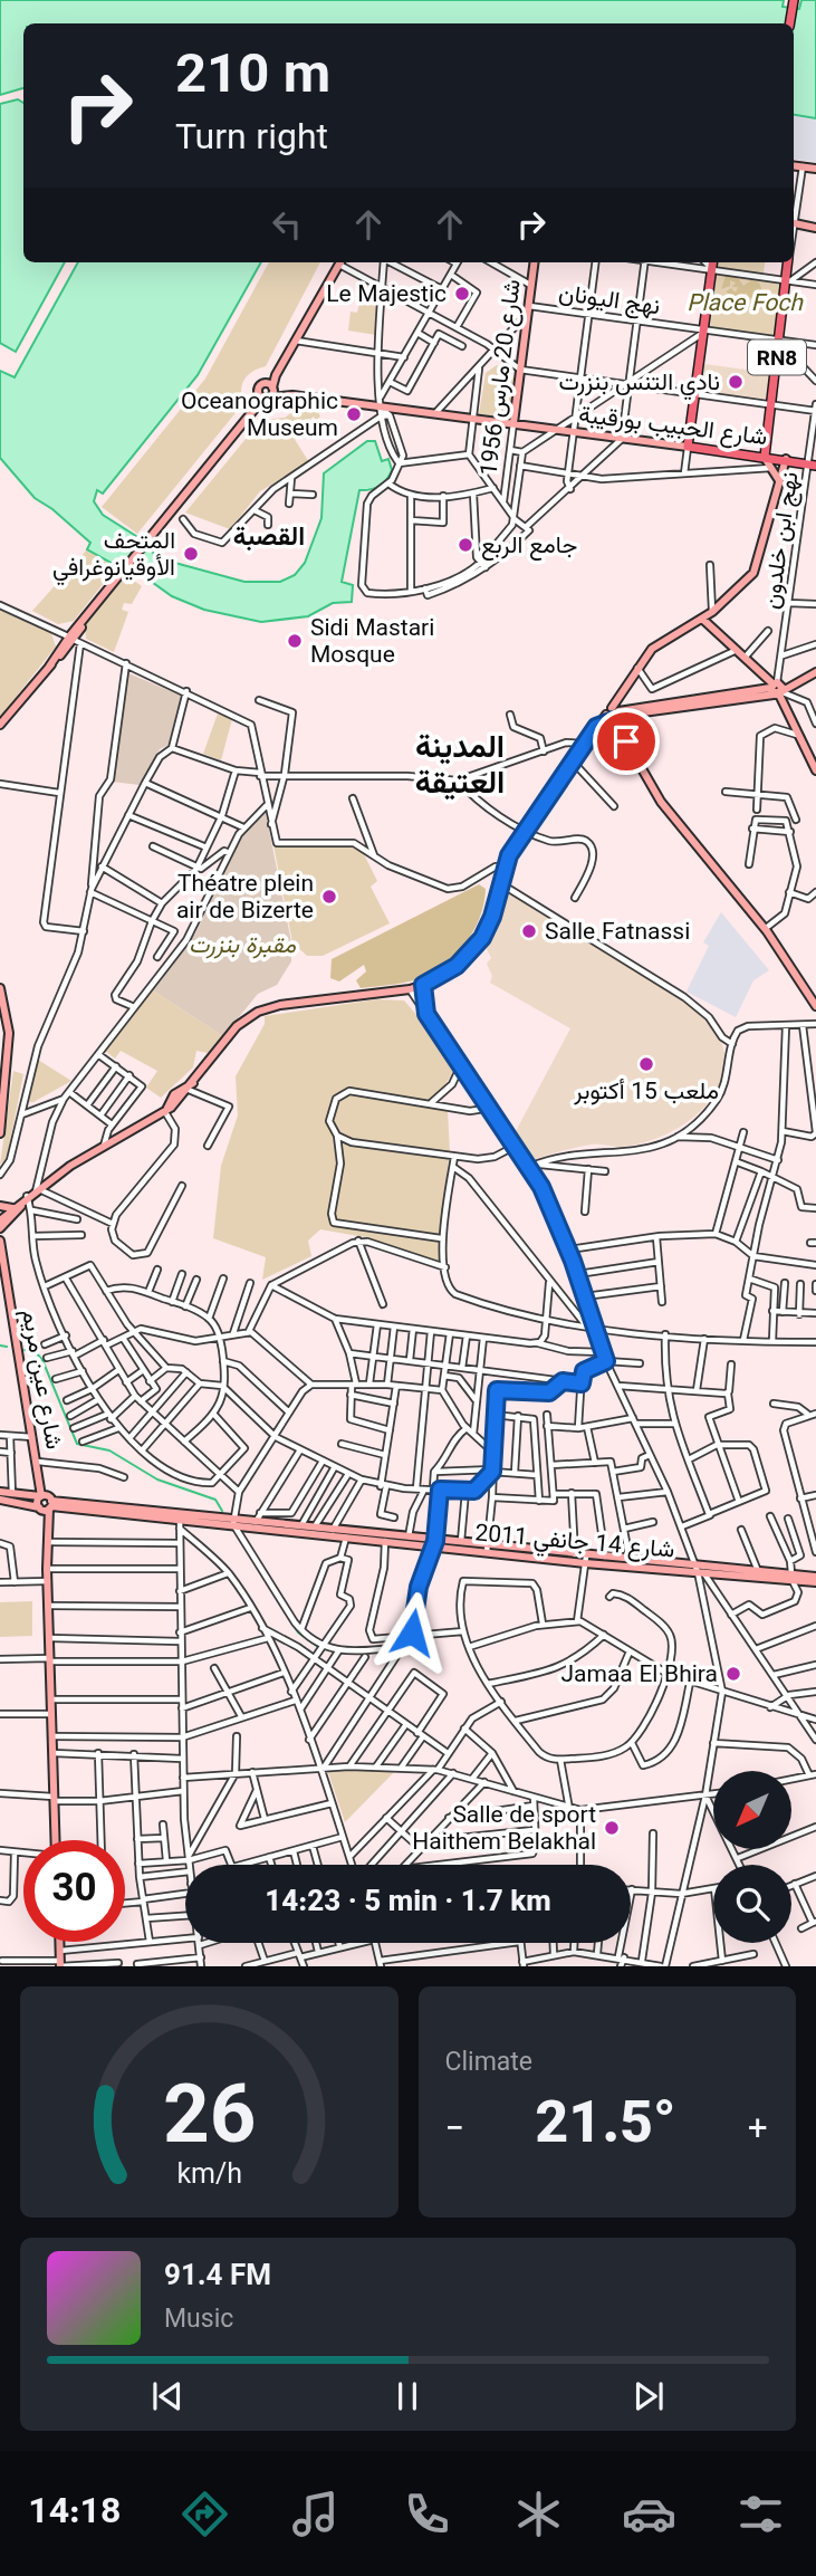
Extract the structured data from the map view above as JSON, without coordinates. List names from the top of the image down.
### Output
{
  "streets": {
    "main road": ["RN8", "شارع الحبيب بورقيبة"],
    "street": [
      "نهج اليونان",
      "شارع 20 مارس 1956",
      "نهج ابن خلدون",
      "شارع عين مريم",
      "شارع 14 جانفي 2011"
    ]
  },
  "crossings": [
    ["نهج اليونان", "RN8"],
    ["نهج اليونان", "شارع 20 مارس 1956"],
    ["RN8", "شارع الحبيب بورقيبة"],
    ["شارع 20 مارس 1956", "شارع الحبيب بورقيبة"],
    ["شارع الحبيب بورقيبة", "نهج ابن خلدون"],
    ["شارع عين مريم", "شارع 14 جانفي 2011"]
  ],
  "districts": ["القصبة", "المدينة العتيقة"],
  "parks": ["Place Foch", "مقبرة بنزرت"],
  "places": [
    "Le Majestic",
    "نادي التنس بنزرت",
    "Oceanographic Museum",
    "جامع الربع",
    "المتحف الأوقيانوغرافي",
    "Sidi Mastari Mosque",
    "Théatre plein air de Bizerte",
    "Salle Fatnassi",
    "ملعب 15 أكتوبر",
    "Jamaa El Bhira",
    "Salle de sport Haithem Belakhal"
  ],
  "north": "bottom left",
  "page": {
    "turn": ["210 m", "Turn right"],
    "limit": "30",
    "trip": "14:23 · 5 min · 1.7 km",
    "tile": "Climate",
    "heat": ["−", "21.5°", "+"],
    "song": ["91.4 FM", "Music"],
    "tabs": "14:18",
    "gauge": ["26", "km/h"]
  }
}
